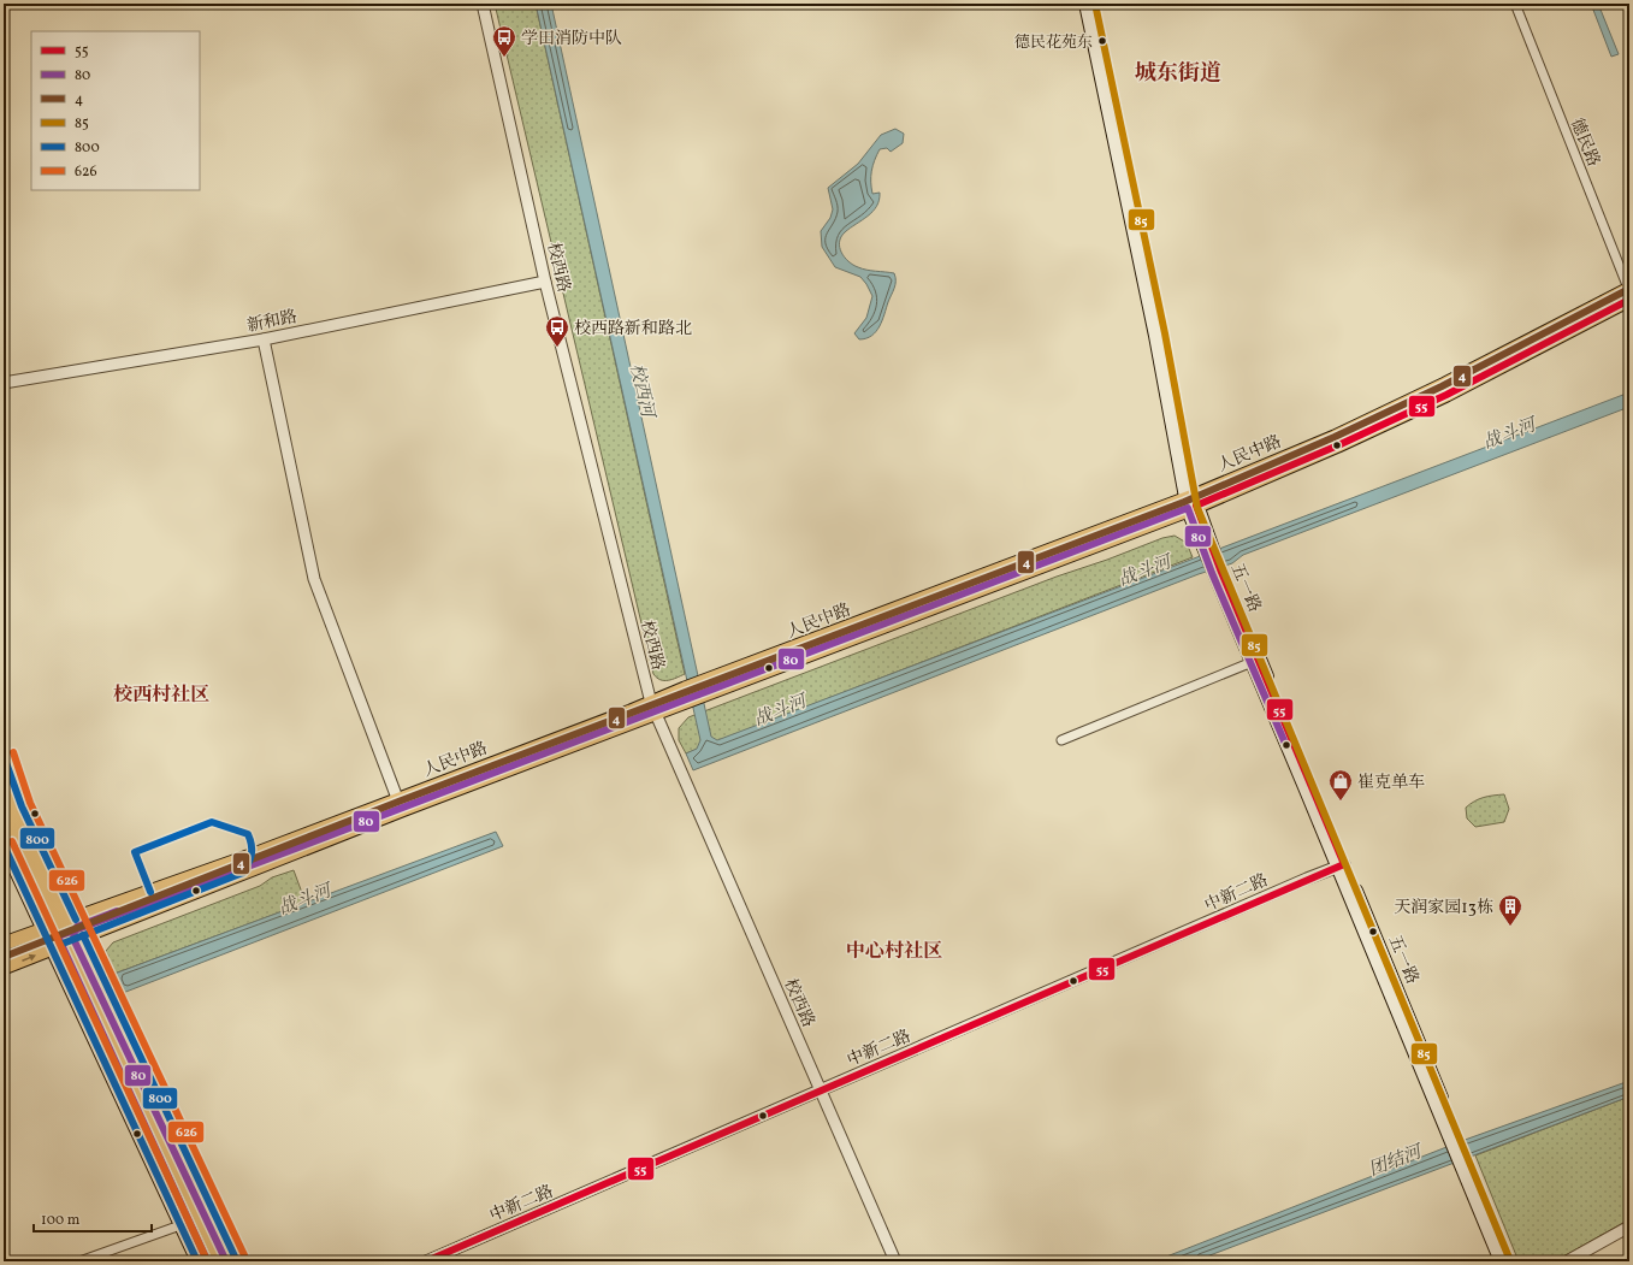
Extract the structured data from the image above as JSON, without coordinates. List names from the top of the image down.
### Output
{
  "streets": {
    "main road": ["人民中路", "五一路"],
    "street": [
      "德民路",
      "校西路",
      "新和路",
      "中新二路"
    ]
  },
  "crossings": [
    ["德民路", "人民中路"],
    ["校西路", "新和路"],
    ["校西路", "人民中路"],
    ["校西路", "中新二路"],
    ["人民中路", "五一路"],
    ["五一路", "中新二路"]
  ],
  "districts": ["城东街道", "校西村社区", "中心村社区"],
  "water": ["校西河", "战斗河", "团结河"],
  "places": {
    "other": ["德民花苑东"],
    "bus stop": ["学田消防中队", "校西路新和路北"],
    "shop": ["崔克单车"],
    "building": ["天润家园13栋"]
  },
  "lines": [
    "transit line 85",
    "transit line 4",
    "transit line 55",
    "transit line 80",
    "transit line 626",
    "transit line 800"
  ],
  "legend": [
    "55",
    "80",
    "4",
    "85",
    "800",
    "626"
  ],
  "scale_bar": "100 m"
}
